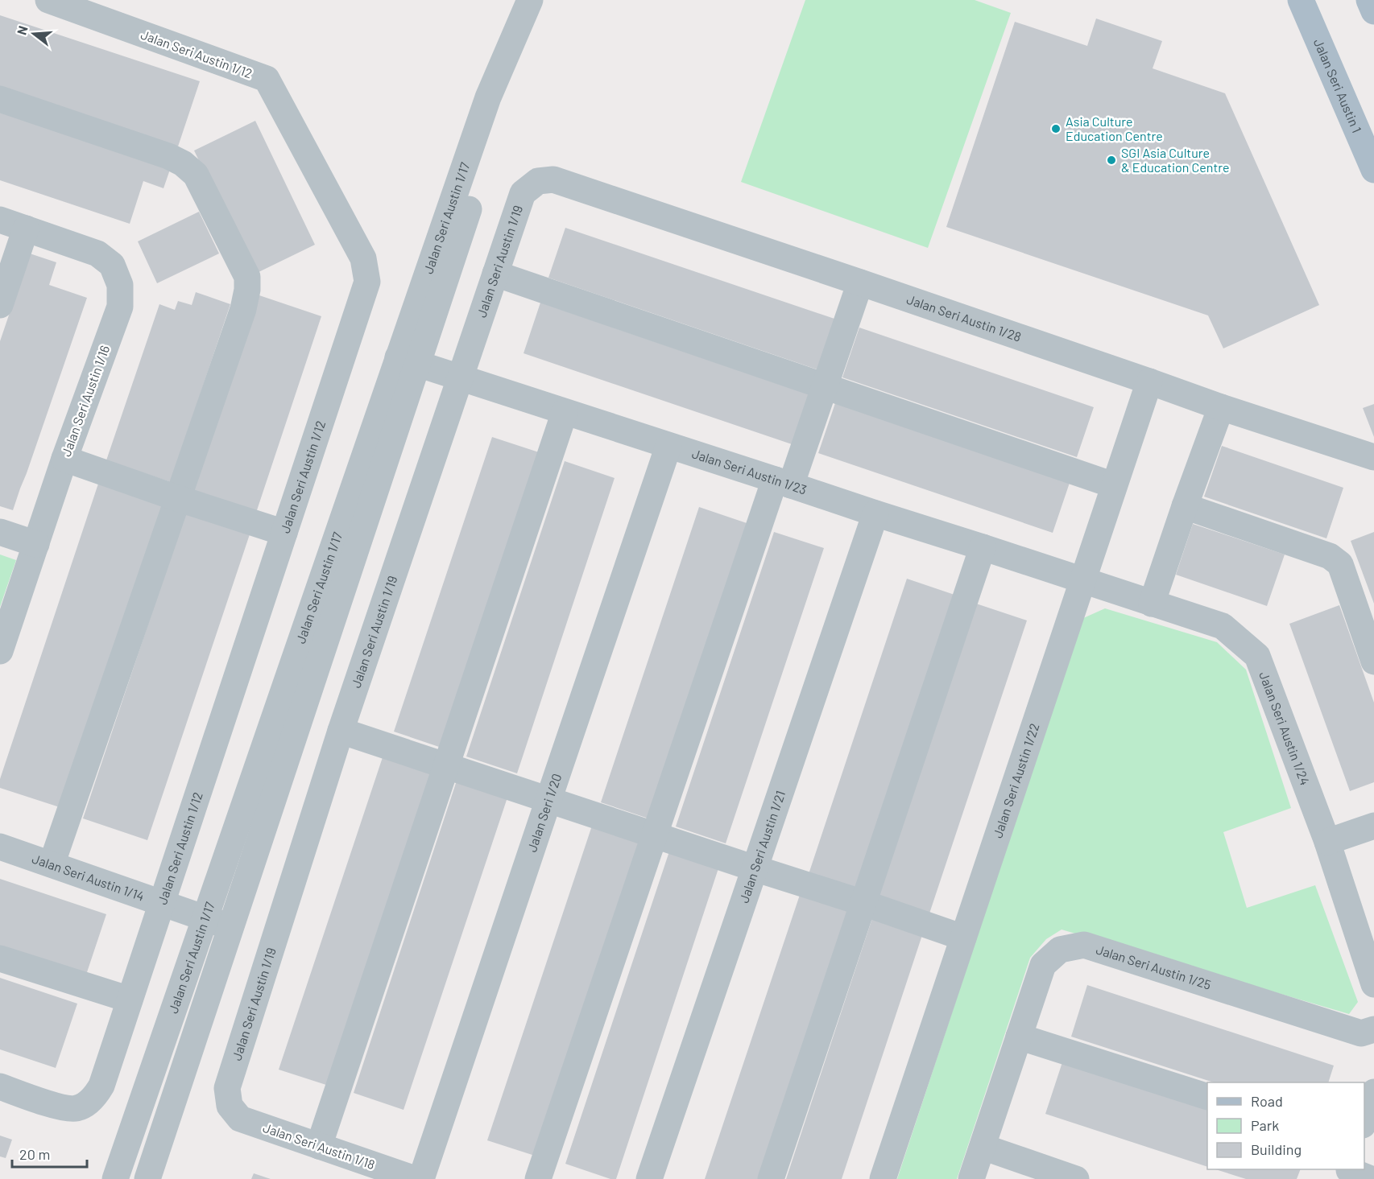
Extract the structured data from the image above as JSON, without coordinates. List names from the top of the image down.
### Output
{
  "streets": {
    "main road": ["Jalan Seri Austin 1"],
    "street": [
      "Jalan Seri Austin 1/12",
      "Jalan Seri Austin 1/17",
      "Jalan Seri Austin 1/19",
      "Jalan Seri Austin 1/28",
      "Jalan Seri Austin 1/16",
      "Jalan Seri Austin 1/23",
      "Jalan Seri Austin 1/24",
      "Jalan Seri Austin 1/22",
      "Jalan Seri 1/20",
      "Jalan Seri Austin 1/21",
      "Jalan Seri Austin 1/14",
      "Jalan Seri Austin 1/25",
      "Jalan Seri Austin 1/18"
    ]
  },
  "crossings": [
    ["Jalan Seri Austin 1/12", "Jalan Seri Austin 1/14"],
    ["Jalan Seri Austin 1/17", "Jalan Seri Austin 1/23"],
    ["Jalan Seri Austin 1/17", "Jalan Seri Austin 1/14"],
    ["Jalan Seri Austin 1/19", "Jalan Seri Austin 1/28"],
    ["Jalan Seri Austin 1/19", "Jalan Seri Austin 1/23"],
    ["Jalan Seri Austin 1/19", "Jalan Seri Austin 1/18"],
    ["Jalan Seri Austin 1/28", "Jalan Seri Austin 1/22"],
    ["Jalan Seri Austin 1/23", "Jalan Seri Austin 1/24"],
    ["Jalan Seri Austin 1/23", "Jalan Seri Austin 1/22"],
    ["Jalan Seri Austin 1/23", "Jalan Seri 1/20"],
    ["Jalan Seri Austin 1/23", "Jalan Seri Austin 1/21"],
    ["Jalan Seri Austin 1/24", "Jalan Seri Austin 1/22"]
  ],
  "places": ["Asia Culture Education Centre", "SGI Asia Culture & Education Centre"],
  "legend": ["Road", "Park", "Building"],
  "scale_bar": "20 m",
  "north": "left"
}
